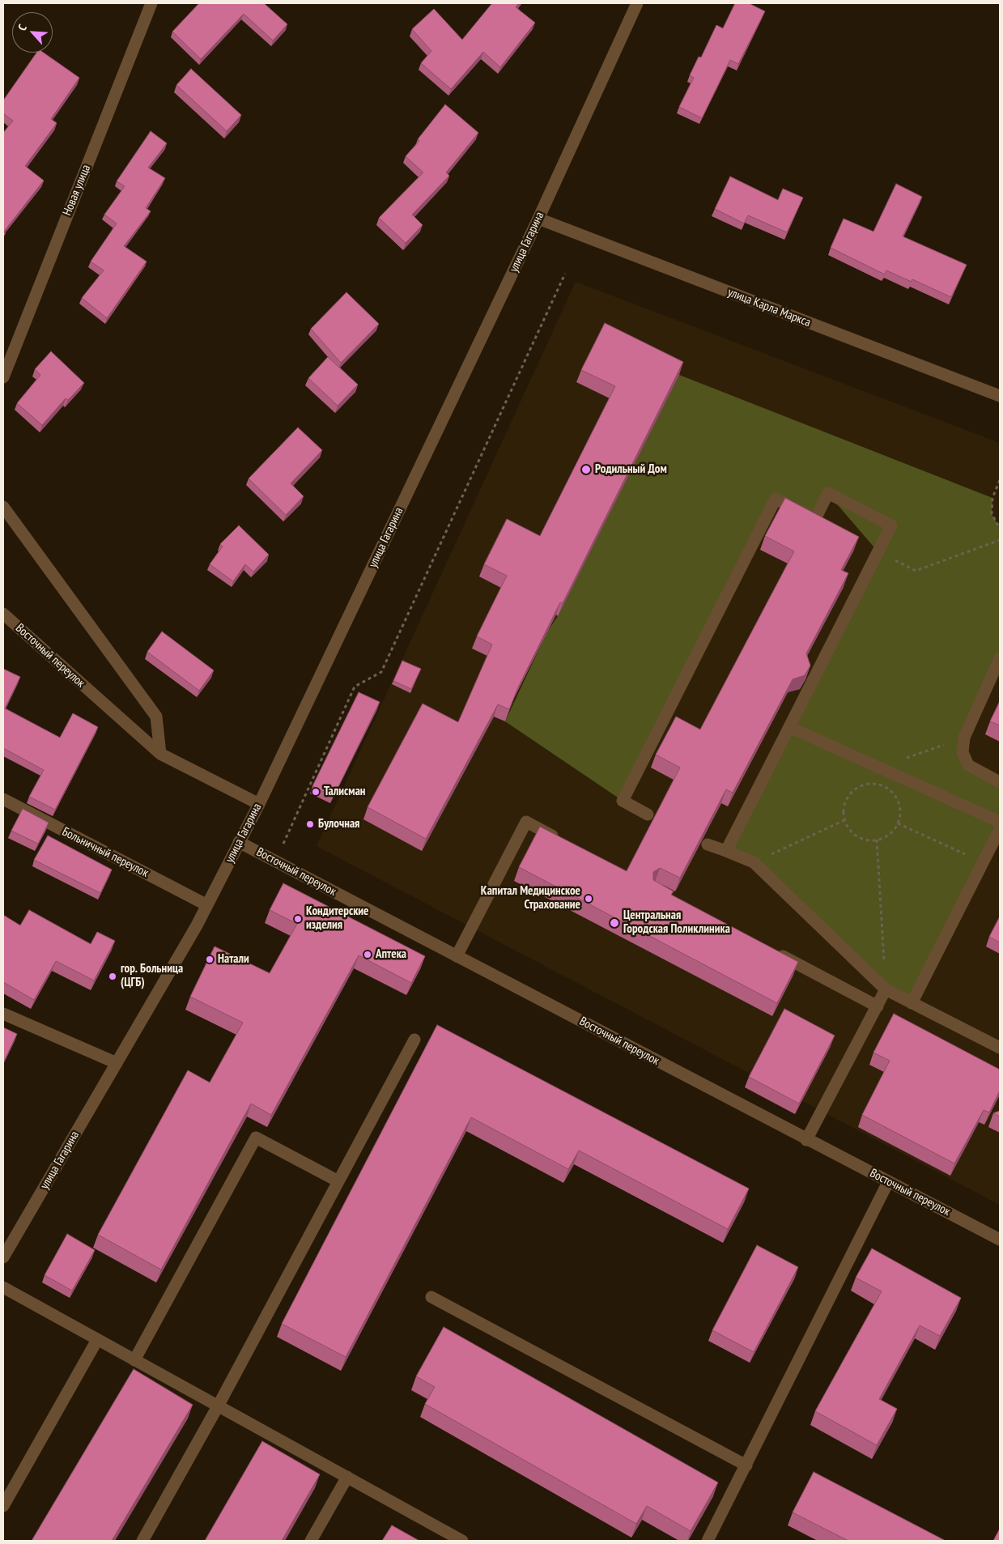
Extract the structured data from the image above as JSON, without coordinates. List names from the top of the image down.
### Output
{
  "streets": {
    "street": [
      "Новая улица",
      "улица Гагарина",
      "улица Карла Маркса",
      "Восточный переулок",
      "Больничный переулок"
    ]
  },
  "crossings": [
    ["улица Гагарина", "улица Карла Маркса"],
    ["улица Гагарина", "Восточный переулок"],
    ["улица Гагарина", "Больничный переулок"]
  ],
  "places": [
    "Родильный Дом",
    "Талисман",
    "Булочная",
    "Капитал Медицинское Страхование",
    "Кондитерские изделия",
    "Центральная Городская Поликлиника",
    "Аптека",
    "Натали",
    "гор. Больница (ЦГБ)"
  ],
  "north": "top left"
}
